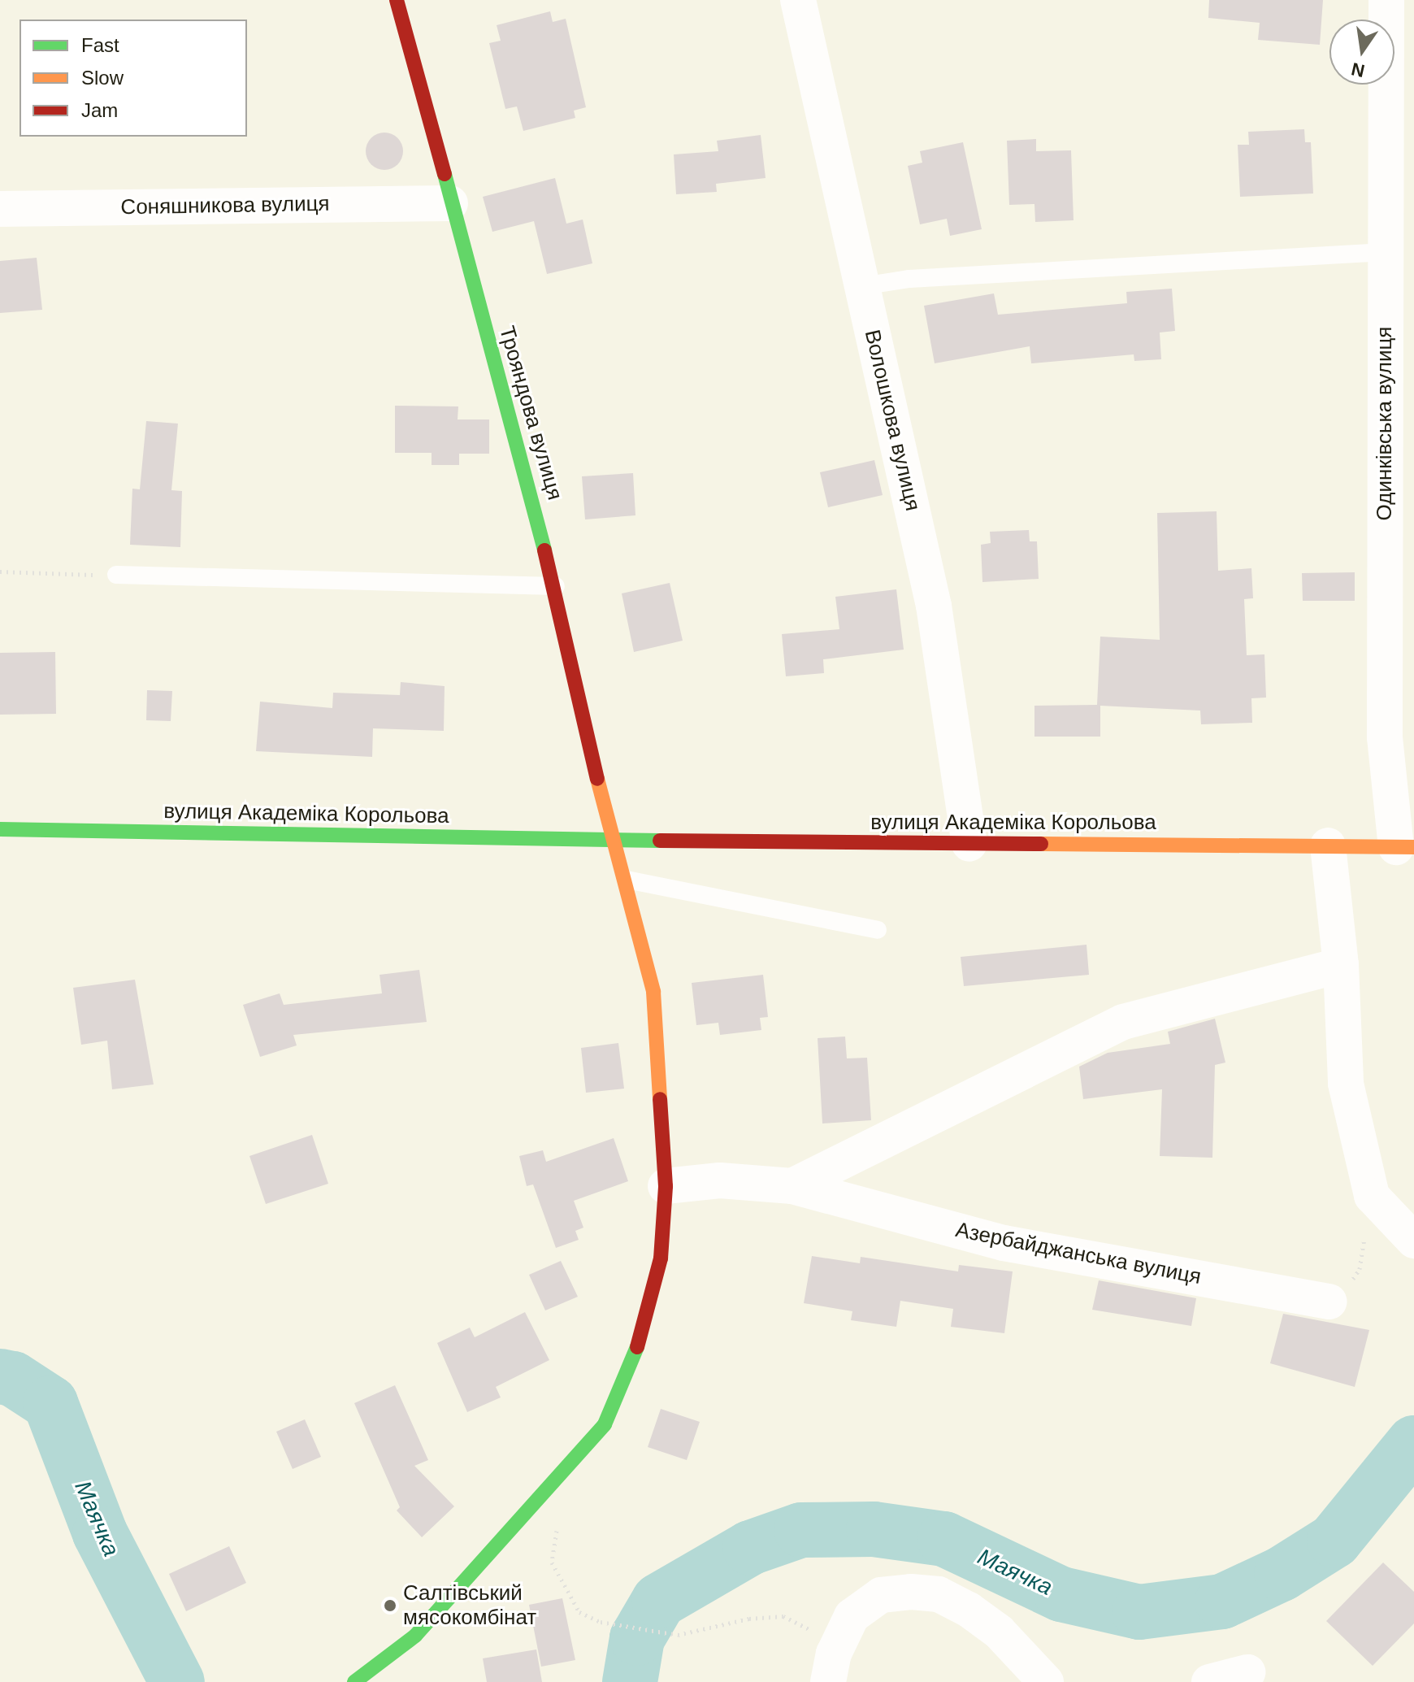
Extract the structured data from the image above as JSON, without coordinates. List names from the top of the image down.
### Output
{
  "streets": {
    "street": [
      "Соняшникова вулиця",
      "Трояндова вулиця",
      "Волошкова вулиця",
      "Одинківська вулиця",
      "вулиця Академіка Корольова",
      "Азербайджанська вулиця"
    ]
  },
  "crossings": [
    ["Соняшникова вулиця", "Трояндова вулиця"],
    ["Трояндова вулиця", "вулиця Академіка Корольова"],
    ["Волошкова вулиця", "вулиця Академіка Корольова"],
    ["Одинківська вулиця", "вулиця Академіка Корольова"]
  ],
  "water": ["Маячка"],
  "places": ["Салтівський мясокомбінат"],
  "legend": ["Fast", "Slow", "Jam"],
  "north": "bottom"
}
